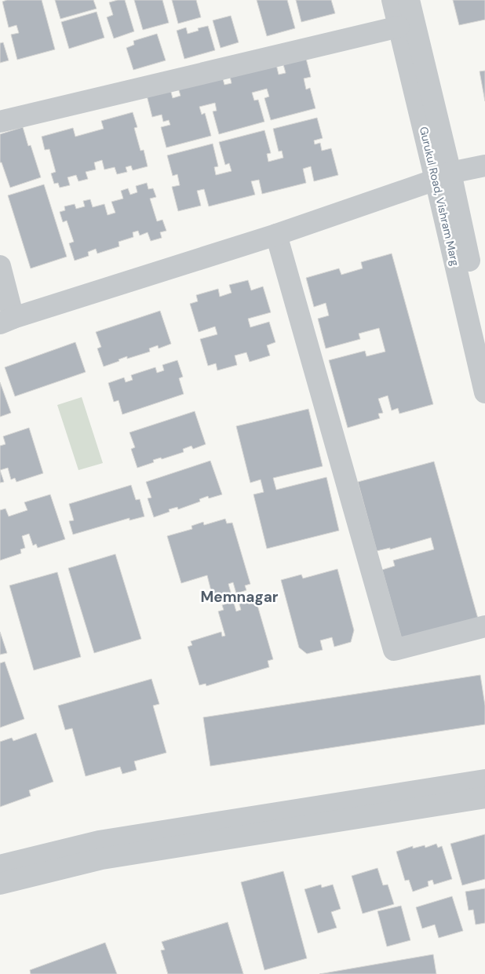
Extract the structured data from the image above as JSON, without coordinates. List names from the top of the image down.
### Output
{
  "streets": {
    "street": ["Gurukul Road, Vishram Marg"]
  },
  "districts": ["Memnagar"]
}
